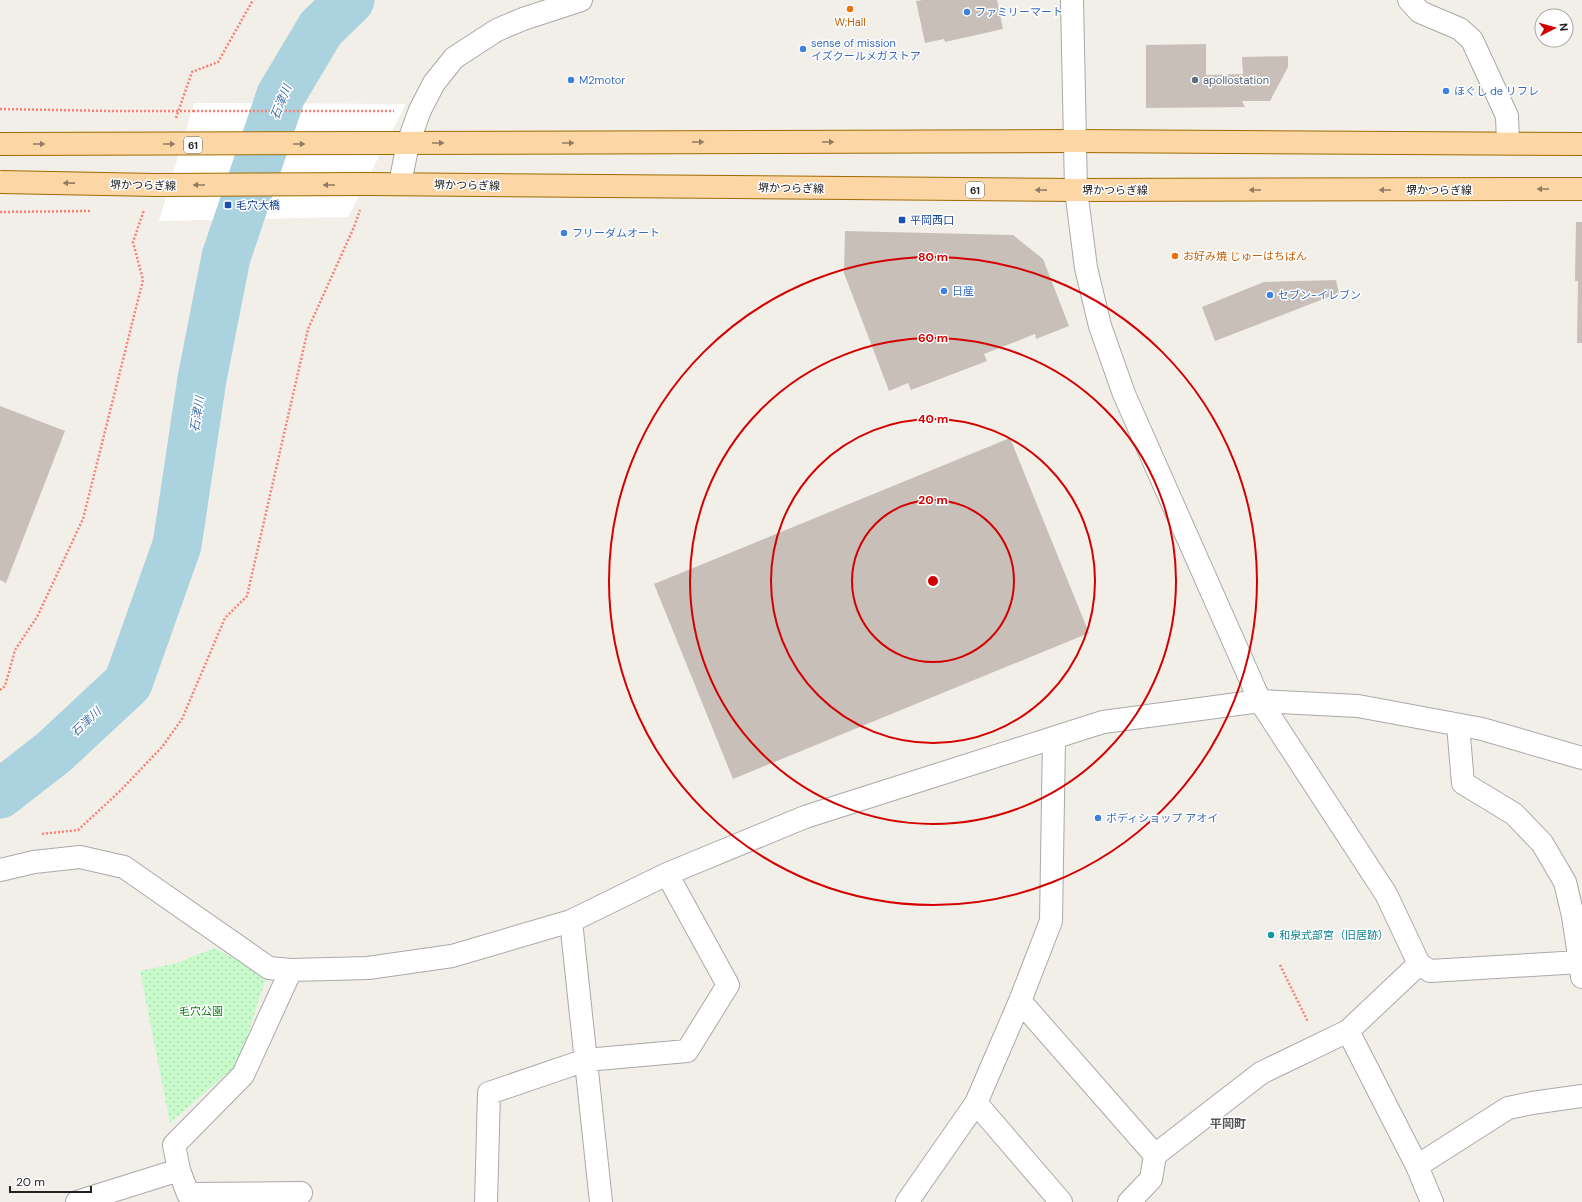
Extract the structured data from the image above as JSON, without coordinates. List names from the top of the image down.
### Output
{
  "streets": {
    "main road": ["61", "堺かつらぎ線"]
  },
  "districts": ["平岡町"],
  "water": ["石津川"],
  "parks": ["毛穴公園"],
  "places": {
    "other": [
      "W;Hall",
      "ファミリーマート",
      "sense of mission イズクールメガストア",
      "M2motor",
      "apollostation",
      "ほぐし de リフレ",
      "フリーダムオート",
      "お好み焼 じゅーはちばん",
      "日産",
      "セブン-イレブン",
      "ボディショップ アオイ",
      "和泉式部宮（旧居跡）"
    ],
    "transit": ["毛穴大橋", "平岡西口"]
  },
  "scale_bar": "20 m",
  "north": "right",
  "rings": [
    "80 m",
    "60 m",
    "40 m",
    "20 m"
  ]
}
